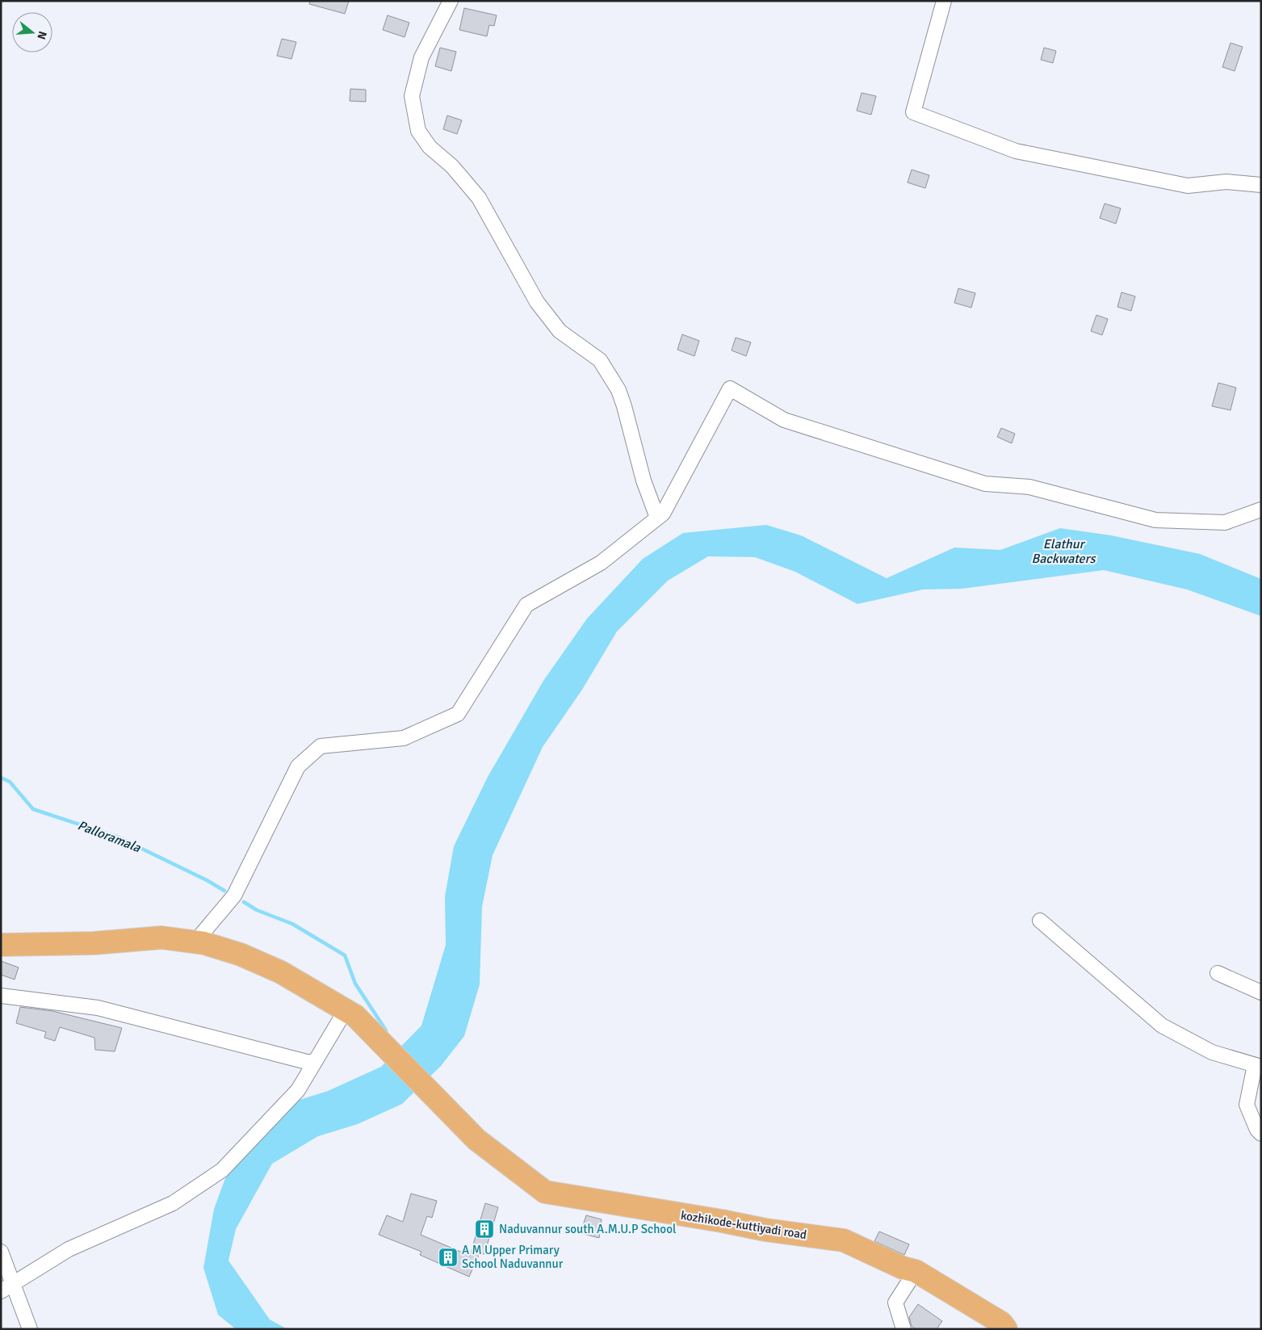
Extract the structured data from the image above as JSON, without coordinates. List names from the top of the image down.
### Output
{
  "streets": {
    "main road": ["kozhikode-kuttiyadi road"]
  },
  "water": ["Elathur Backwaters", "Palloramala"],
  "places": {
    "building": ["Naduvannur south A.M.U.P School", "A M Upper Primary School Naduvannur"]
  },
  "north": "right"
}
